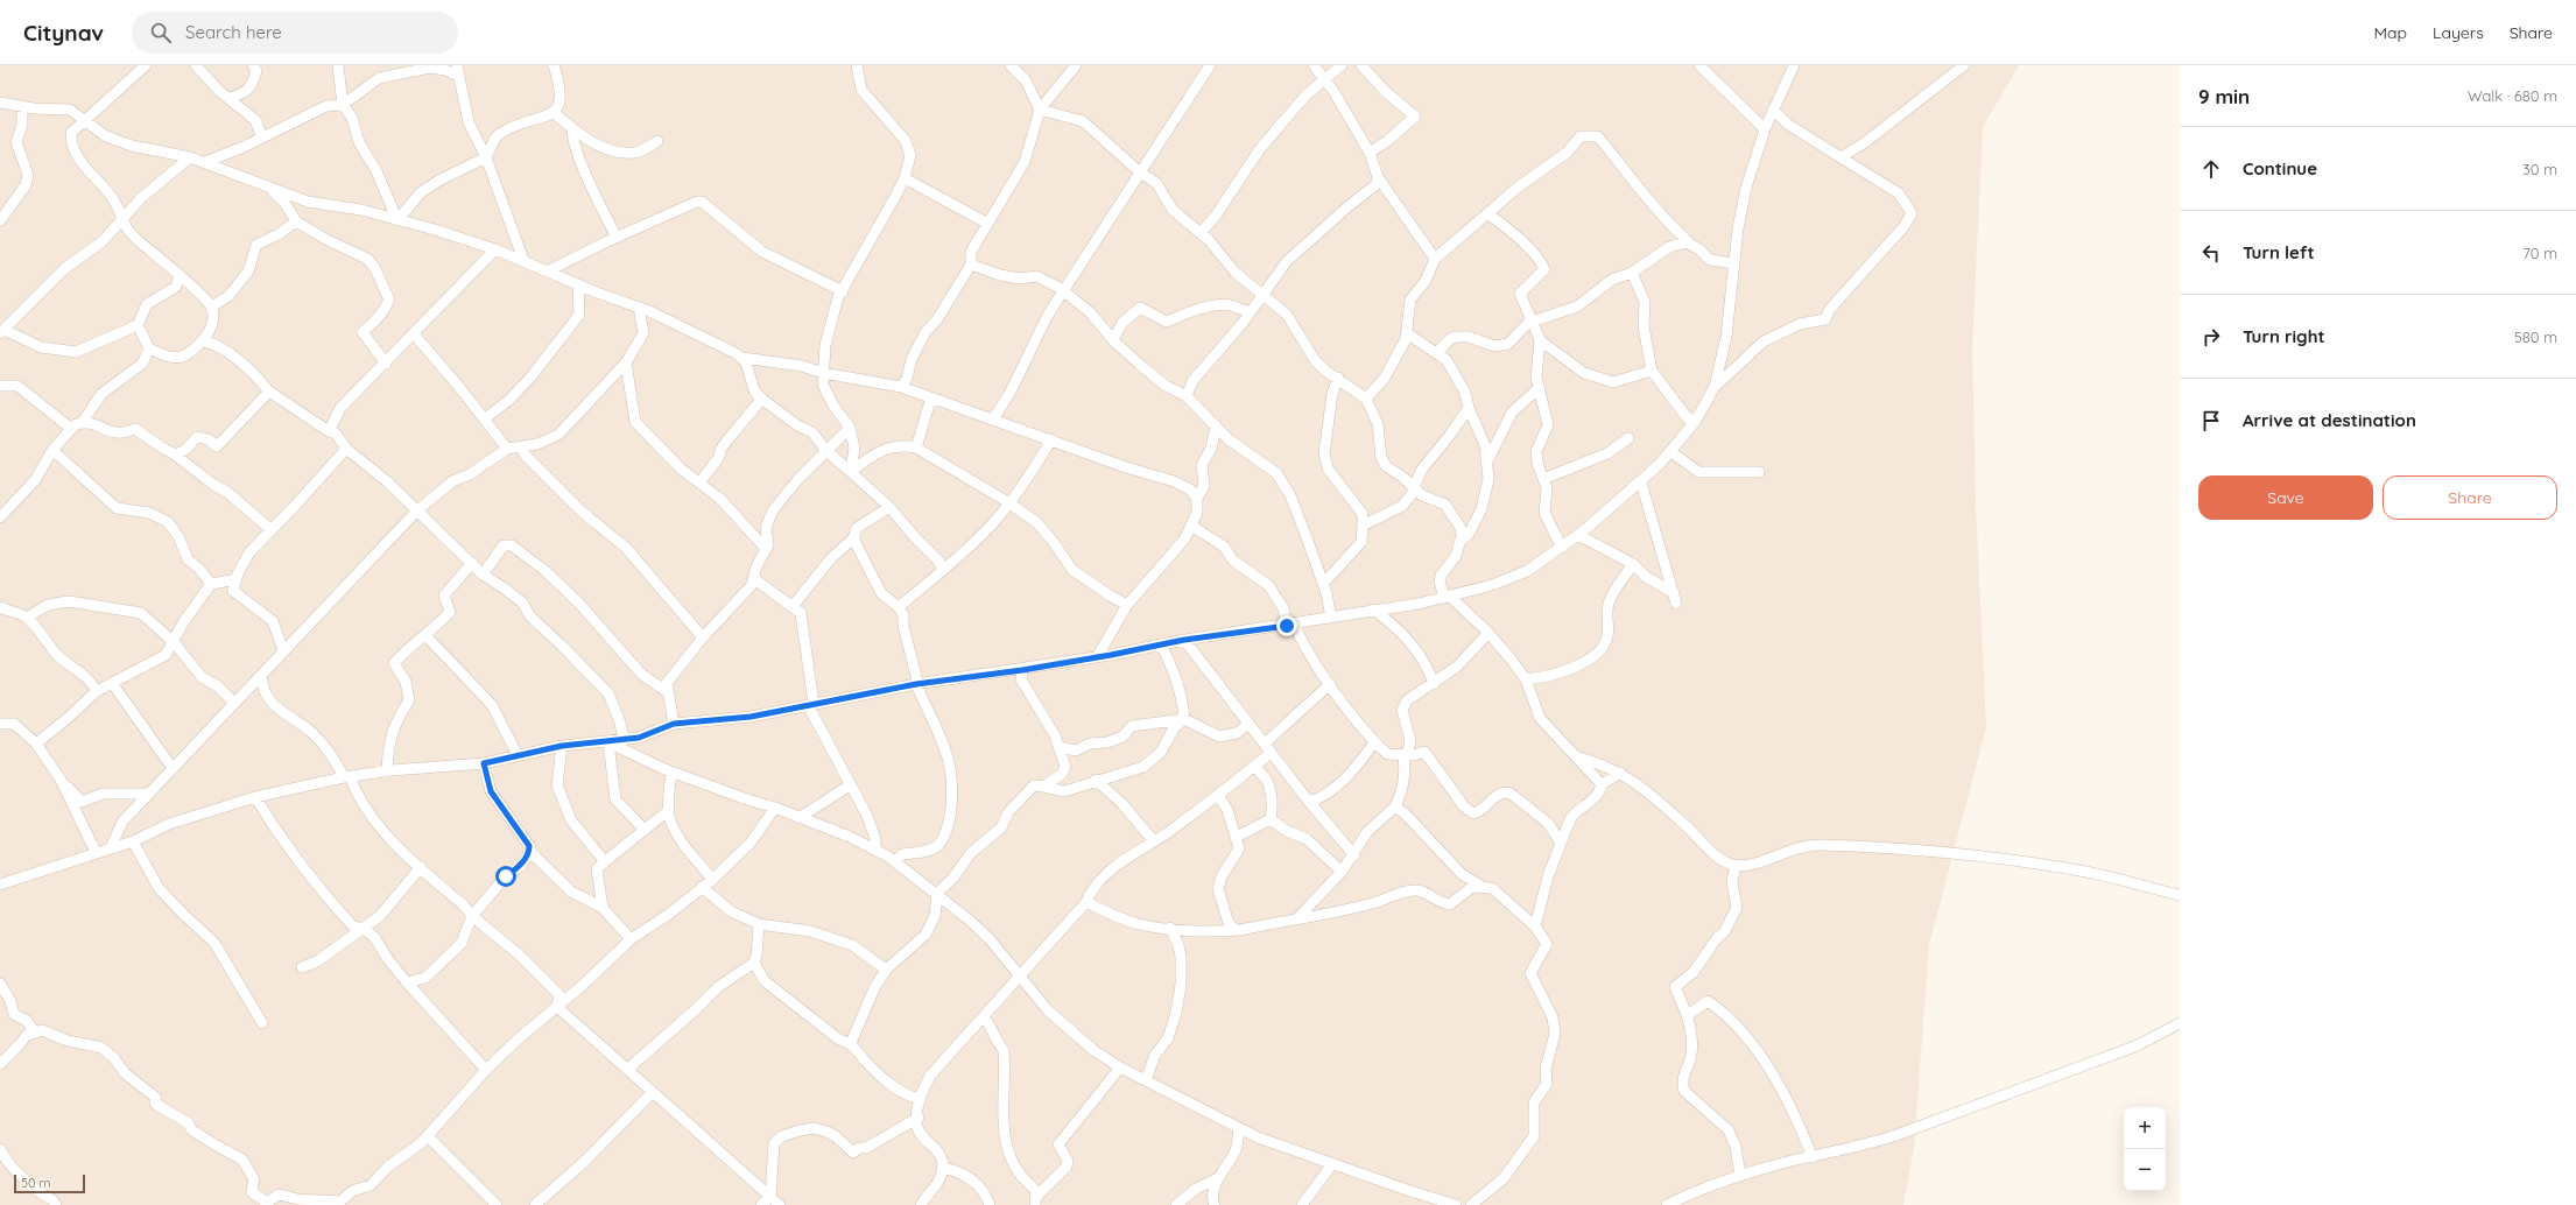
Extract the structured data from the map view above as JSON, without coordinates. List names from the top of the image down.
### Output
{
  "scale_bar": "50 m",
  "page": {
    "header": "Citynav",
    "search": "Search here",
    "nav": ["Map", "Layers", "Share"],
    "heading": ["9 min", "Walk · 680 m"],
    "list": [
      ["Continue", "30 m"],
      ["Turn left", "70 m"],
      ["Turn right", "580 m"],
      "Arrive at destination"
    ],
    "buttons": ["Save", "Share"],
    "map_buttons": ["+", "−"],
    "scale": "50 m"
  }
}
